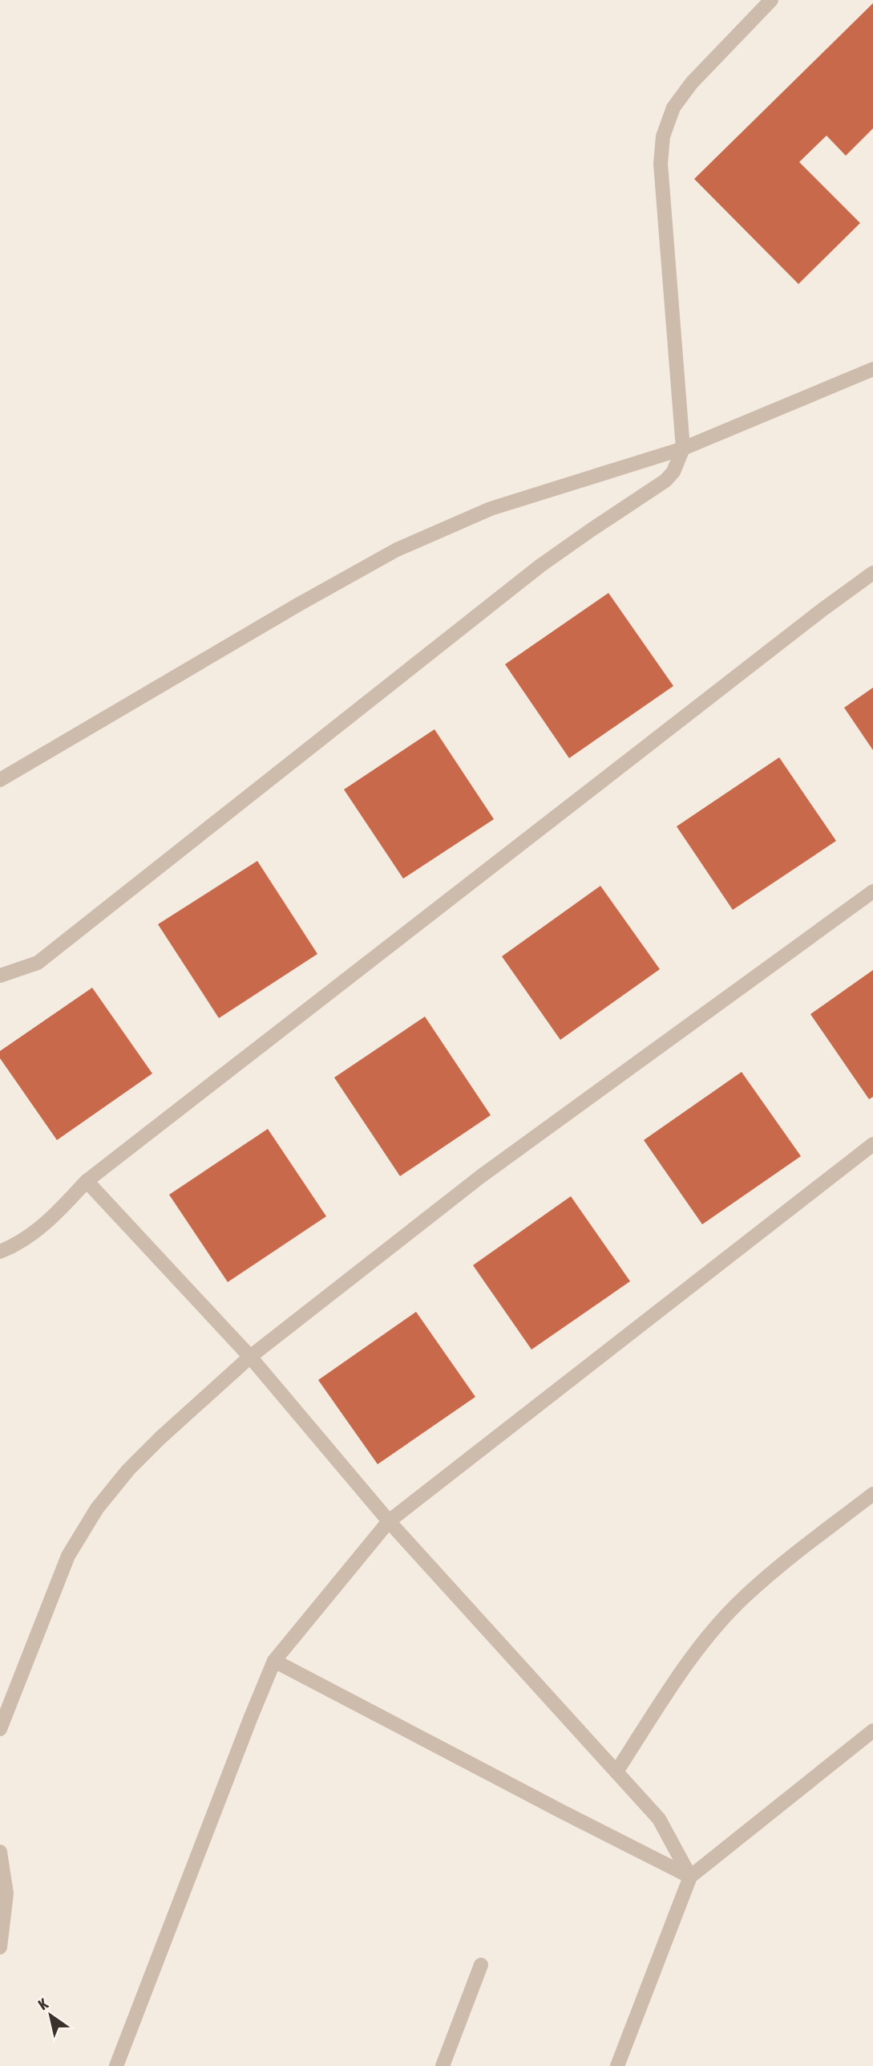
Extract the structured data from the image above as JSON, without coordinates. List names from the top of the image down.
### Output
{
  "north": "top left"
}
